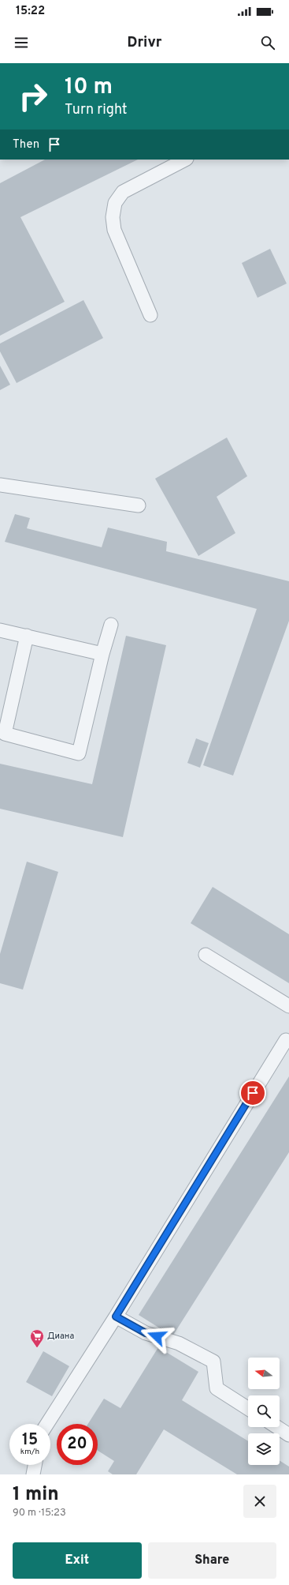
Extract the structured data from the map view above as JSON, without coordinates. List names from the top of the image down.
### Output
{
  "places": {
    "supermarket": ["Диана"]
  },
  "north": "left",
  "page": {
    "status": "15:22",
    "header": "Drivr",
    "turn": ["10 m", "Turn right"],
    "then": "Then",
    "speed": "15 km/h",
    "limit": "20",
    "heading": ["1 min", "90 m · 15:23"],
    "buttons": ["Exit", "Share"]
  }
}
